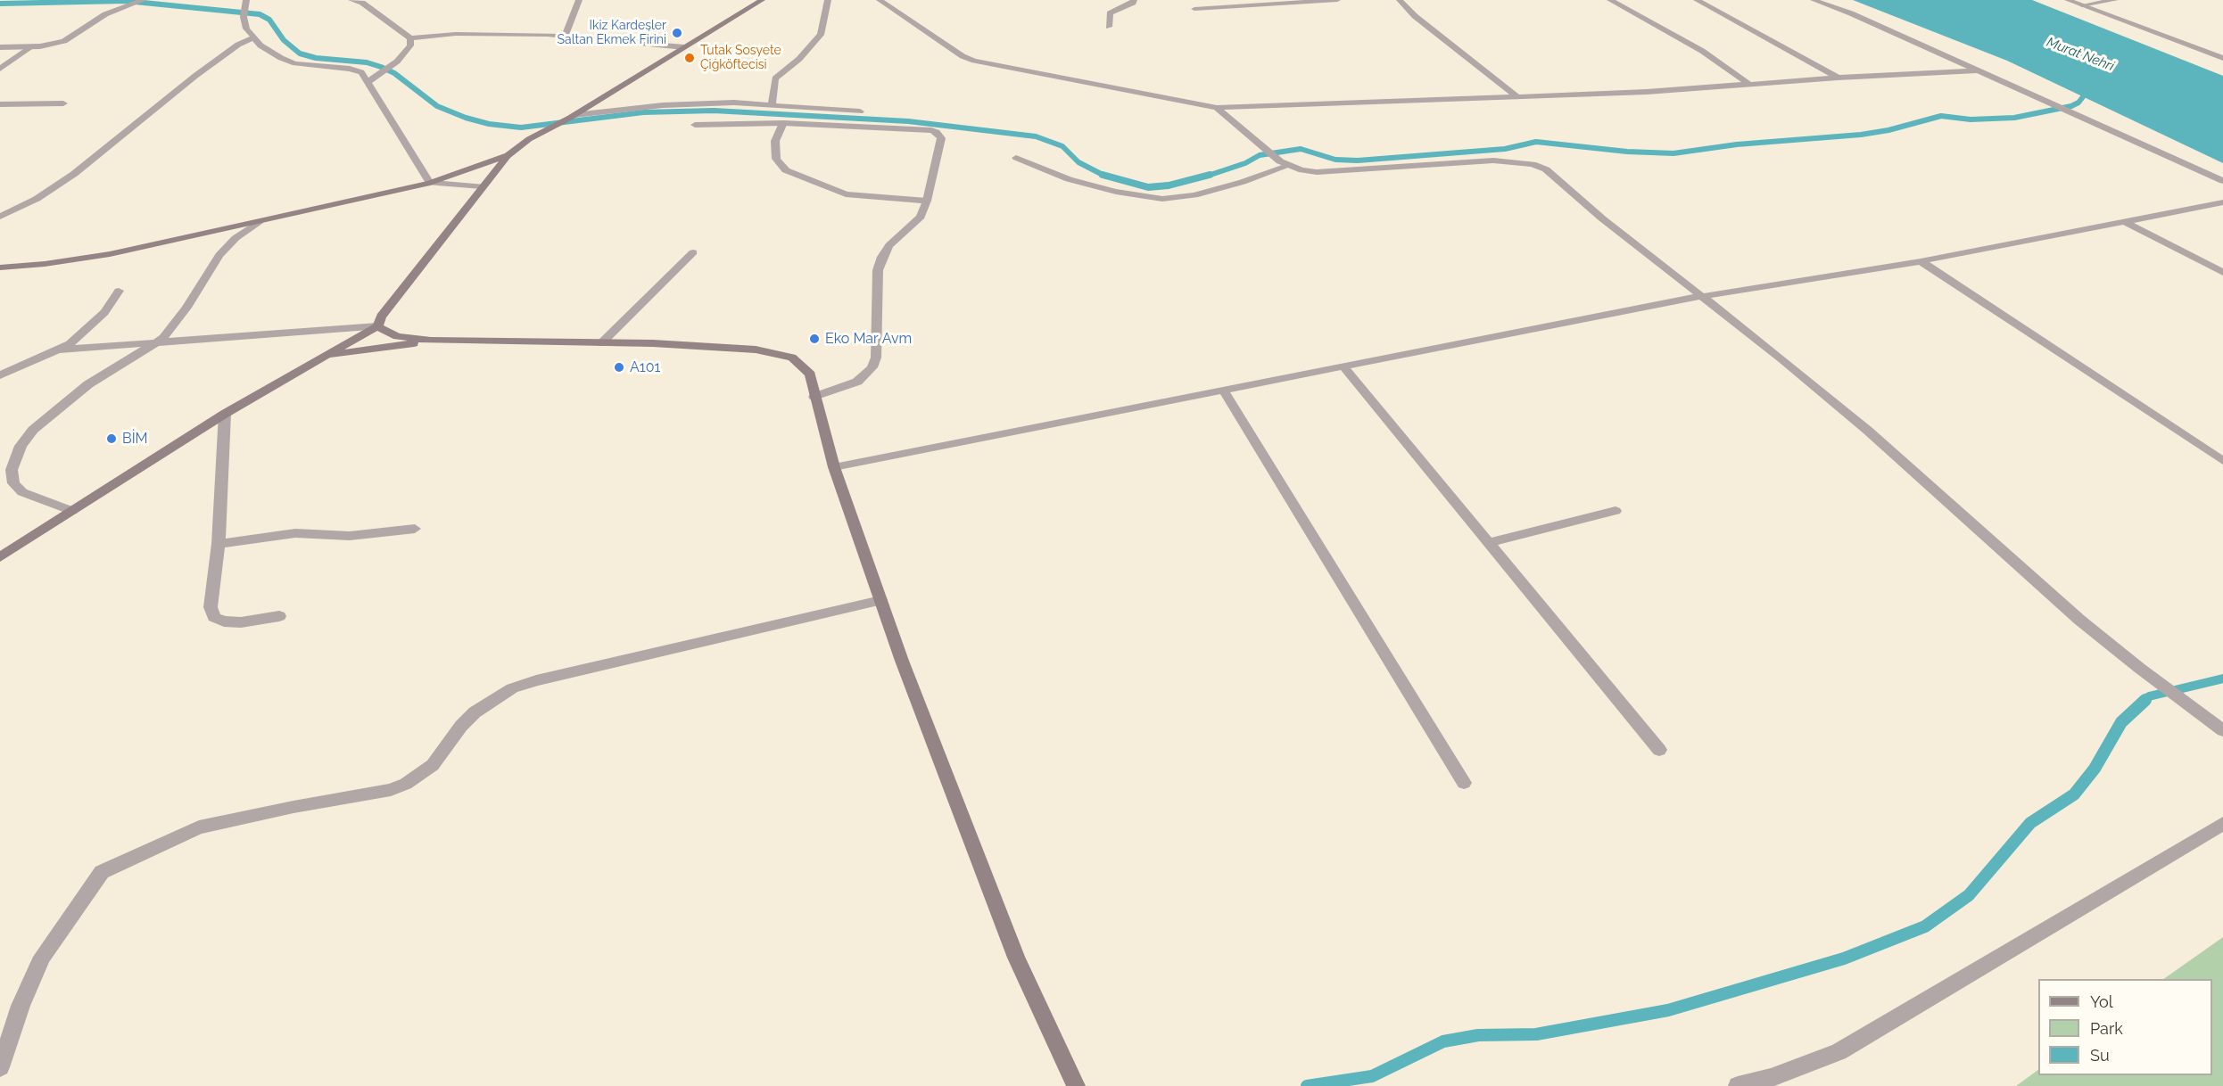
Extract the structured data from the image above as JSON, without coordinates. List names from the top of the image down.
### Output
{
  "water": ["Murat Nehri"],
  "places": [
    "Ikiz Kardeşler Saltan Ekmek Firini",
    "Tutak Sosyete Çiğköftecisi",
    "Eko Mar Avm",
    "A101",
    "BİM"
  ],
  "legend": ["Yol", "Park", "Su"]
}
